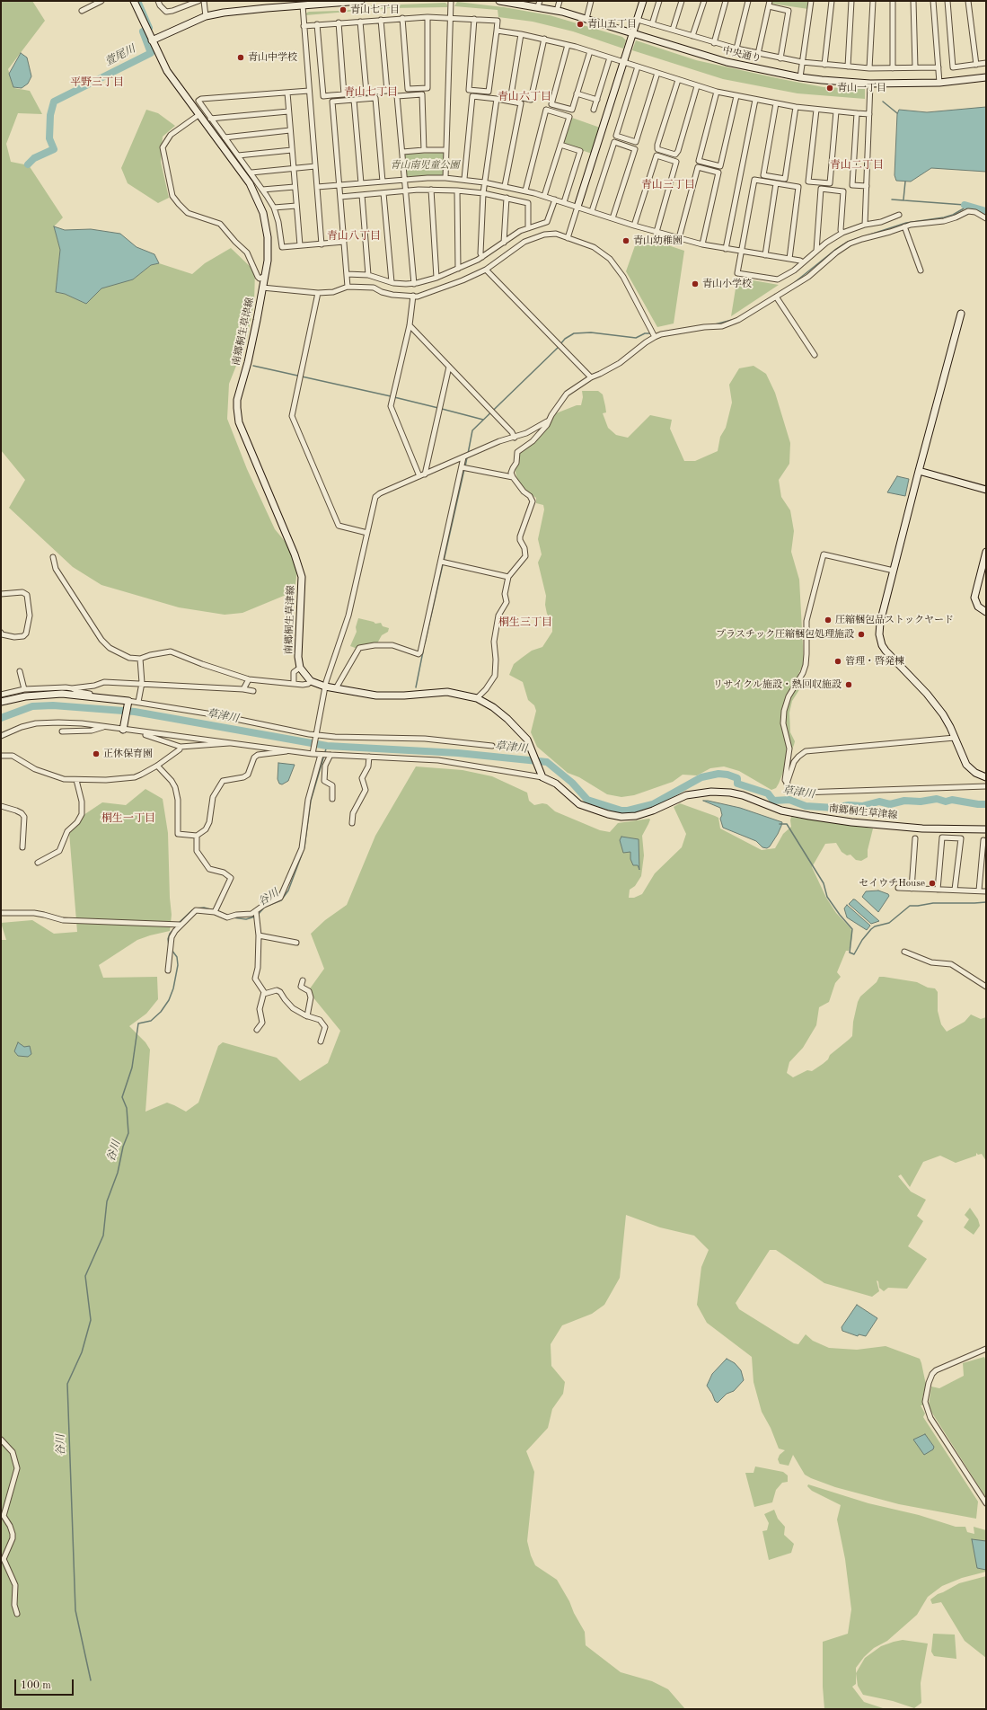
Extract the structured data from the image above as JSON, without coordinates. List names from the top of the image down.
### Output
{
  "streets": {
    "street": ["中央通り", "南郷桐生草津線"]
  },
  "districts": [
    "平野三丁目",
    "青山七丁目",
    "青山六丁目",
    "青山二丁目",
    "青山三丁目",
    "青山八丁目",
    "桐生三丁目",
    "桐生一丁目"
  ],
  "water": ["萱尾川", "草津川", "谷川"],
  "parks": ["青山南児童公園"],
  "places": [
    "青山七丁目",
    "青山五丁目",
    "青山中学校",
    "青山一丁目",
    "青山幼稚園",
    "青山小学校",
    "圧縮梱包品ストックヤード",
    "プラスチック圧縮梱包処理施設",
    "管理・啓発棟",
    "リサイクル施設・熱回収施設",
    "正休保育園",
    "セイウチHouse"
  ],
  "scale_bar": "100 m"
}
